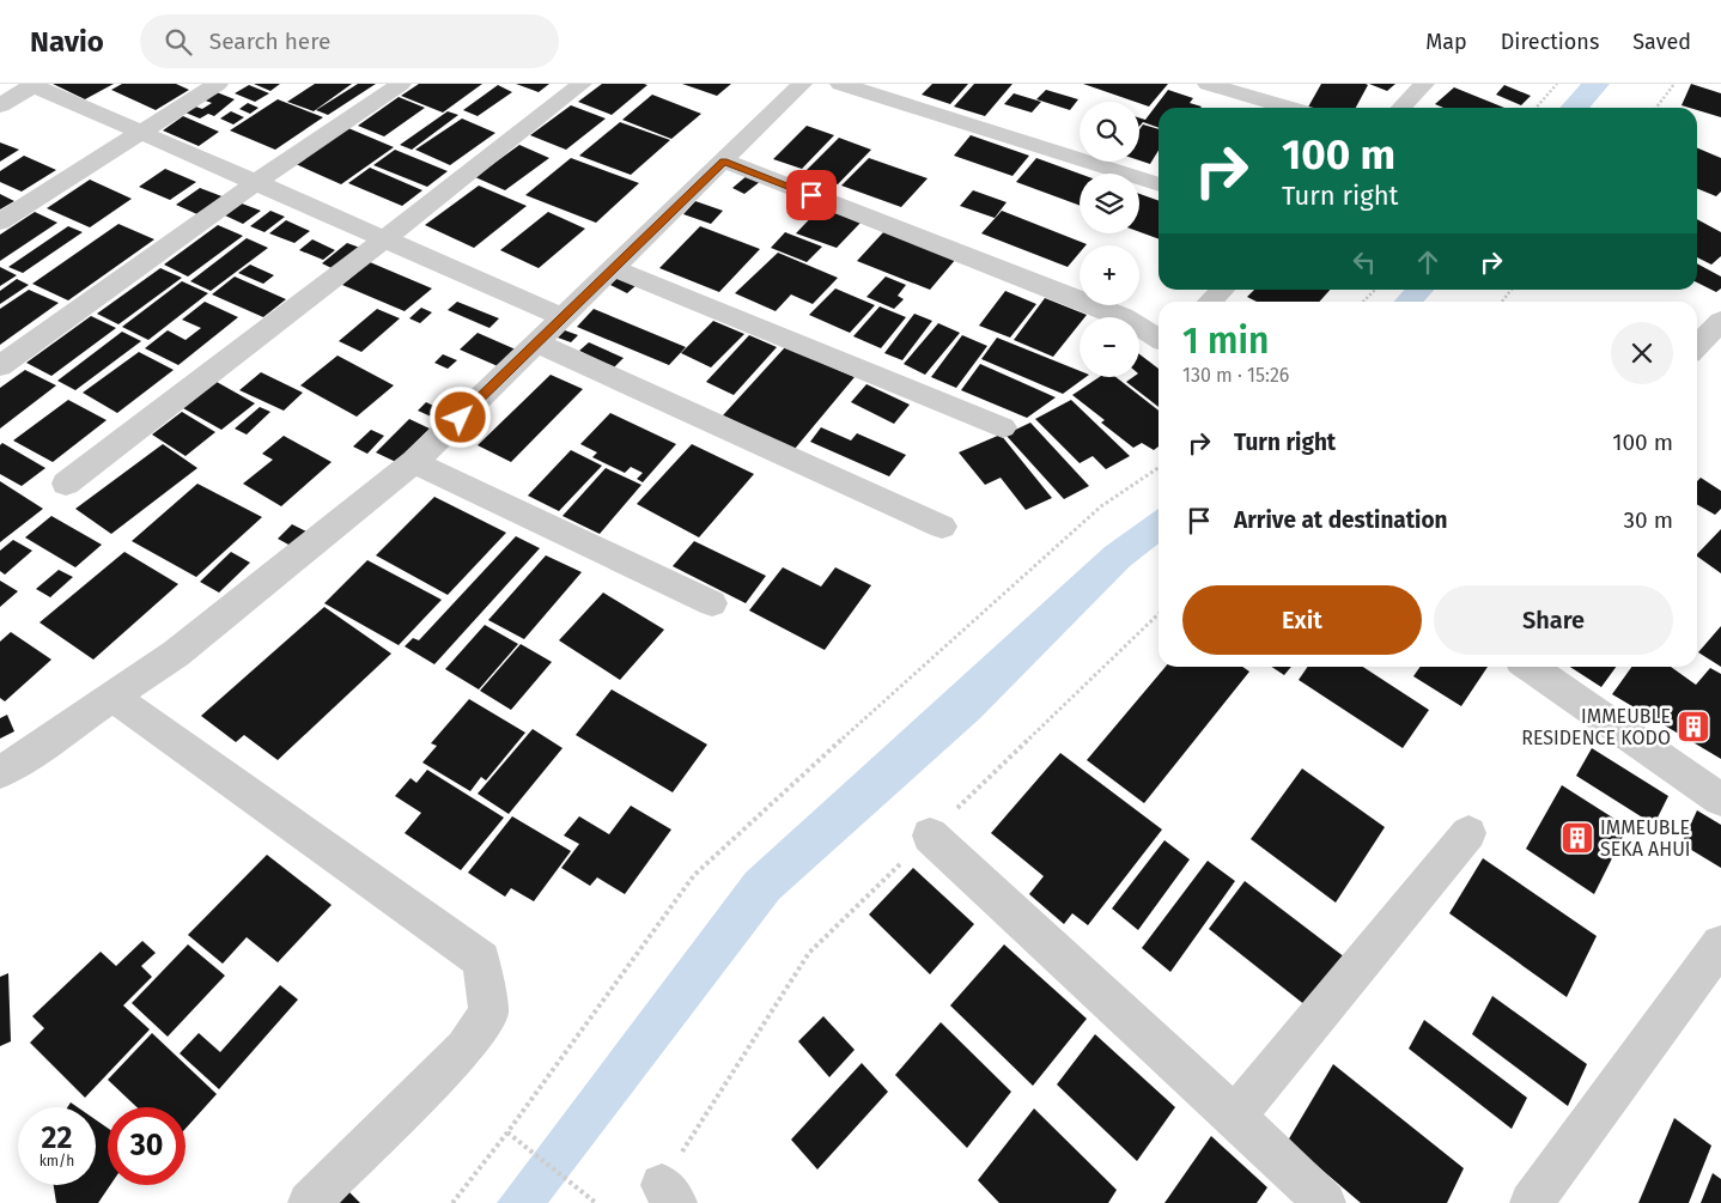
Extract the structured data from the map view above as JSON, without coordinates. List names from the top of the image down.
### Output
{
  "places": {
    "building": ["IMMEUBLE RESIDENCE KODO", "IMMEUBLE SEKA AHUI"]
  },
  "page": {
    "header": "Navio",
    "search": "Search here",
    "nav": ["Map", "Directions", "Saved"],
    "map_buttons": ["+", "−"],
    "turn": ["100 m", "Turn right"],
    "heading": ["1 min", "130 m · 15:26"],
    "list": [
      {
        "name": "Turn right",
        "value": "100 m"
      },
      {
        "name": "Arrive at destination",
        "value": "30 m"
      }
    ],
    "buttons": ["Exit", "Share"],
    "speed": "22 km/h",
    "limit": "30"
  }
}
